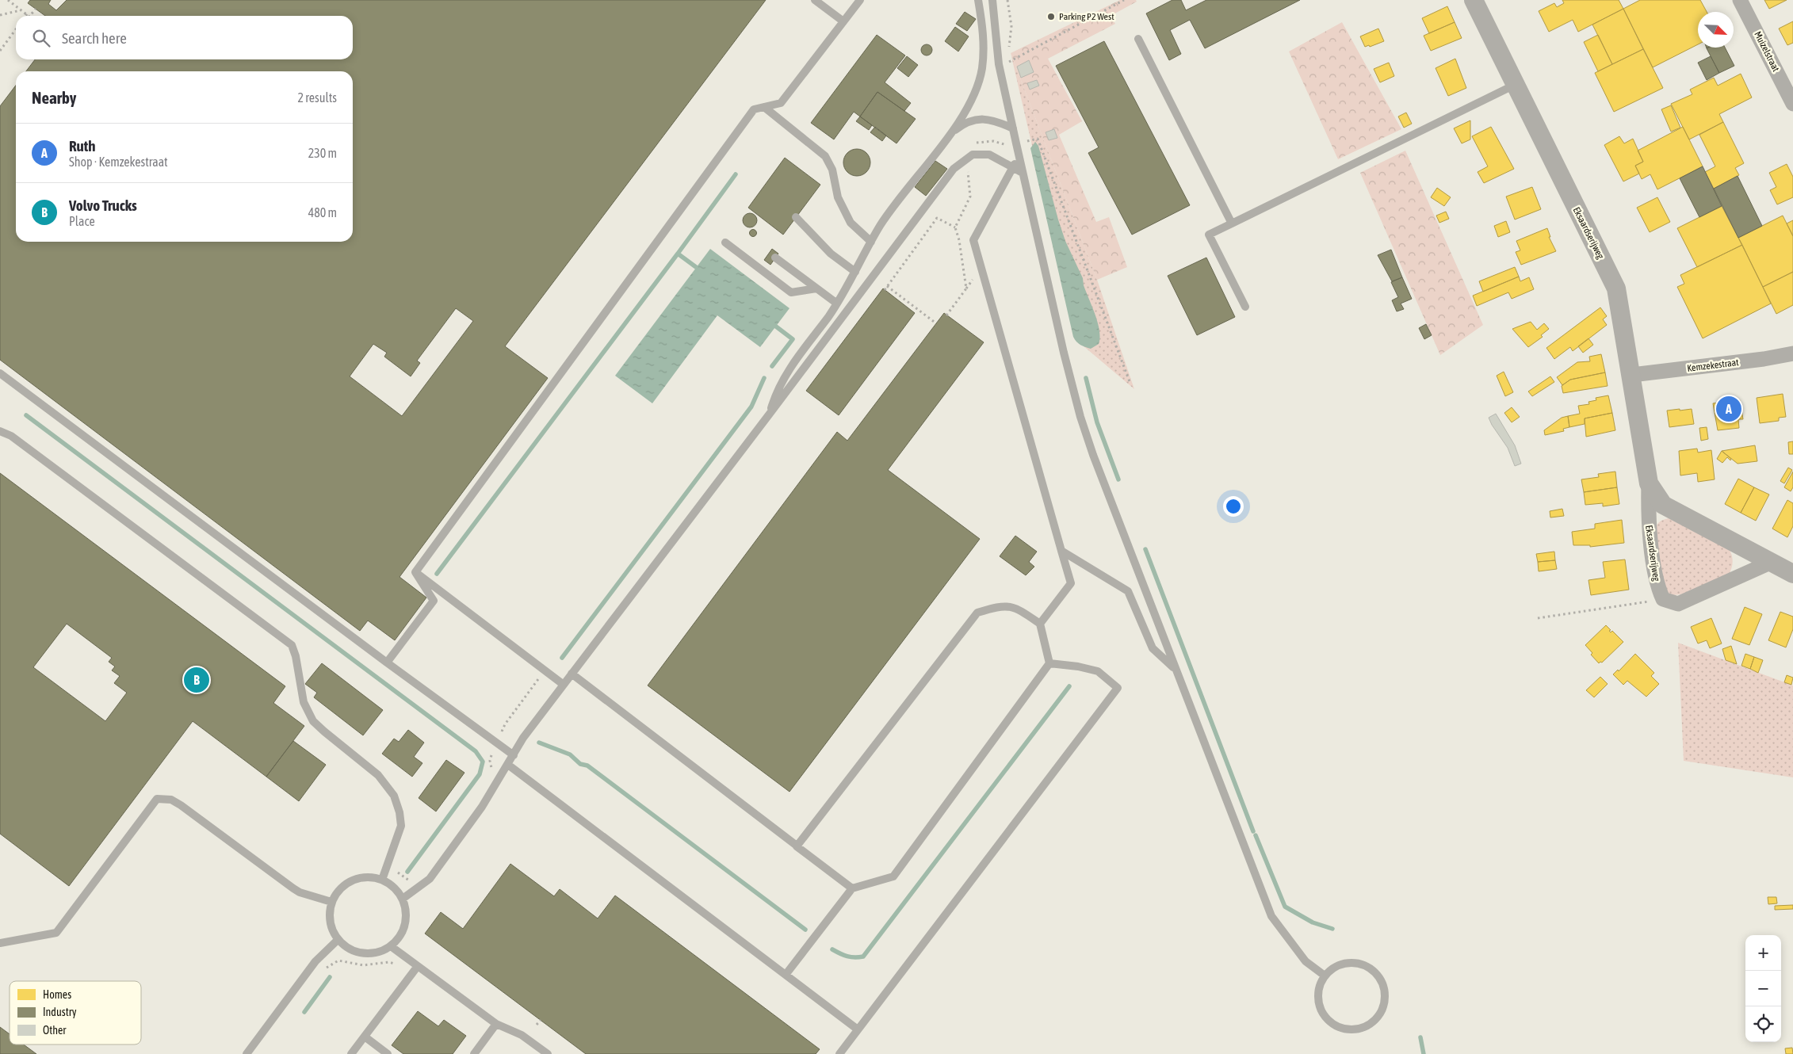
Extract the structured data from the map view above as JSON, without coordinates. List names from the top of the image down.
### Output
{
  "streets": {
    "street": ["Muizelstraat", "Eksaardserijweg", "Kemzekestraat"]
  },
  "crossings": [
    ["Eksaardserijweg", "Kemzekestraat"]
  ],
  "places": ["Parking P2 West"],
  "legend": ["Homes", "Industry", "Other"],
  "north": "bottom right",
  "page": {
    "search": "Search here",
    "heading": ["Nearby", "2 results"],
    "list": [
      {
        "mark": "A",
        "name": "Ruth",
        "note": "Shop · Kemzekestraat",
        "value": "230 m"
      },
      {
        "mark": "B",
        "name": "Volvo Trucks",
        "note": "Place",
        "value": "480 m"
      }
    ],
    "pins": ["A", "B"],
    "map_buttons": ["+", "−"]
  }
}
